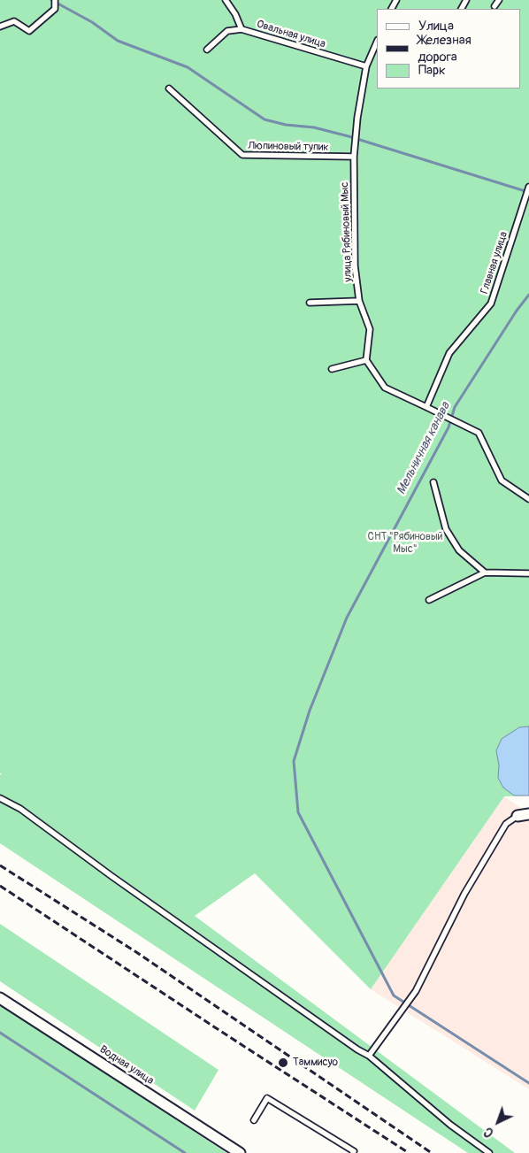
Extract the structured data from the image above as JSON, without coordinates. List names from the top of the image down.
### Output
{
  "streets": {
    "street": ["Водная улица"],
    "lane": [
      "Овальная улица",
      "Люпиновый тупик",
      "улица Рябиновый Мыс",
      "Главная улица"
    ]
  },
  "crossings": [
    ["Овальная улица", "улица Рябиновый Мыс"],
    ["Люпиновый тупик", "улица Рябиновый Мыс"]
  ],
  "water": ["Мельничная канава"],
  "parks": ["СНТ \"Рябиновый Мыс\""],
  "places": ["Таммисуо"],
  "legend": ["Улица", "Железная дорога", "Парк"],
  "north": "bottom left"
}
